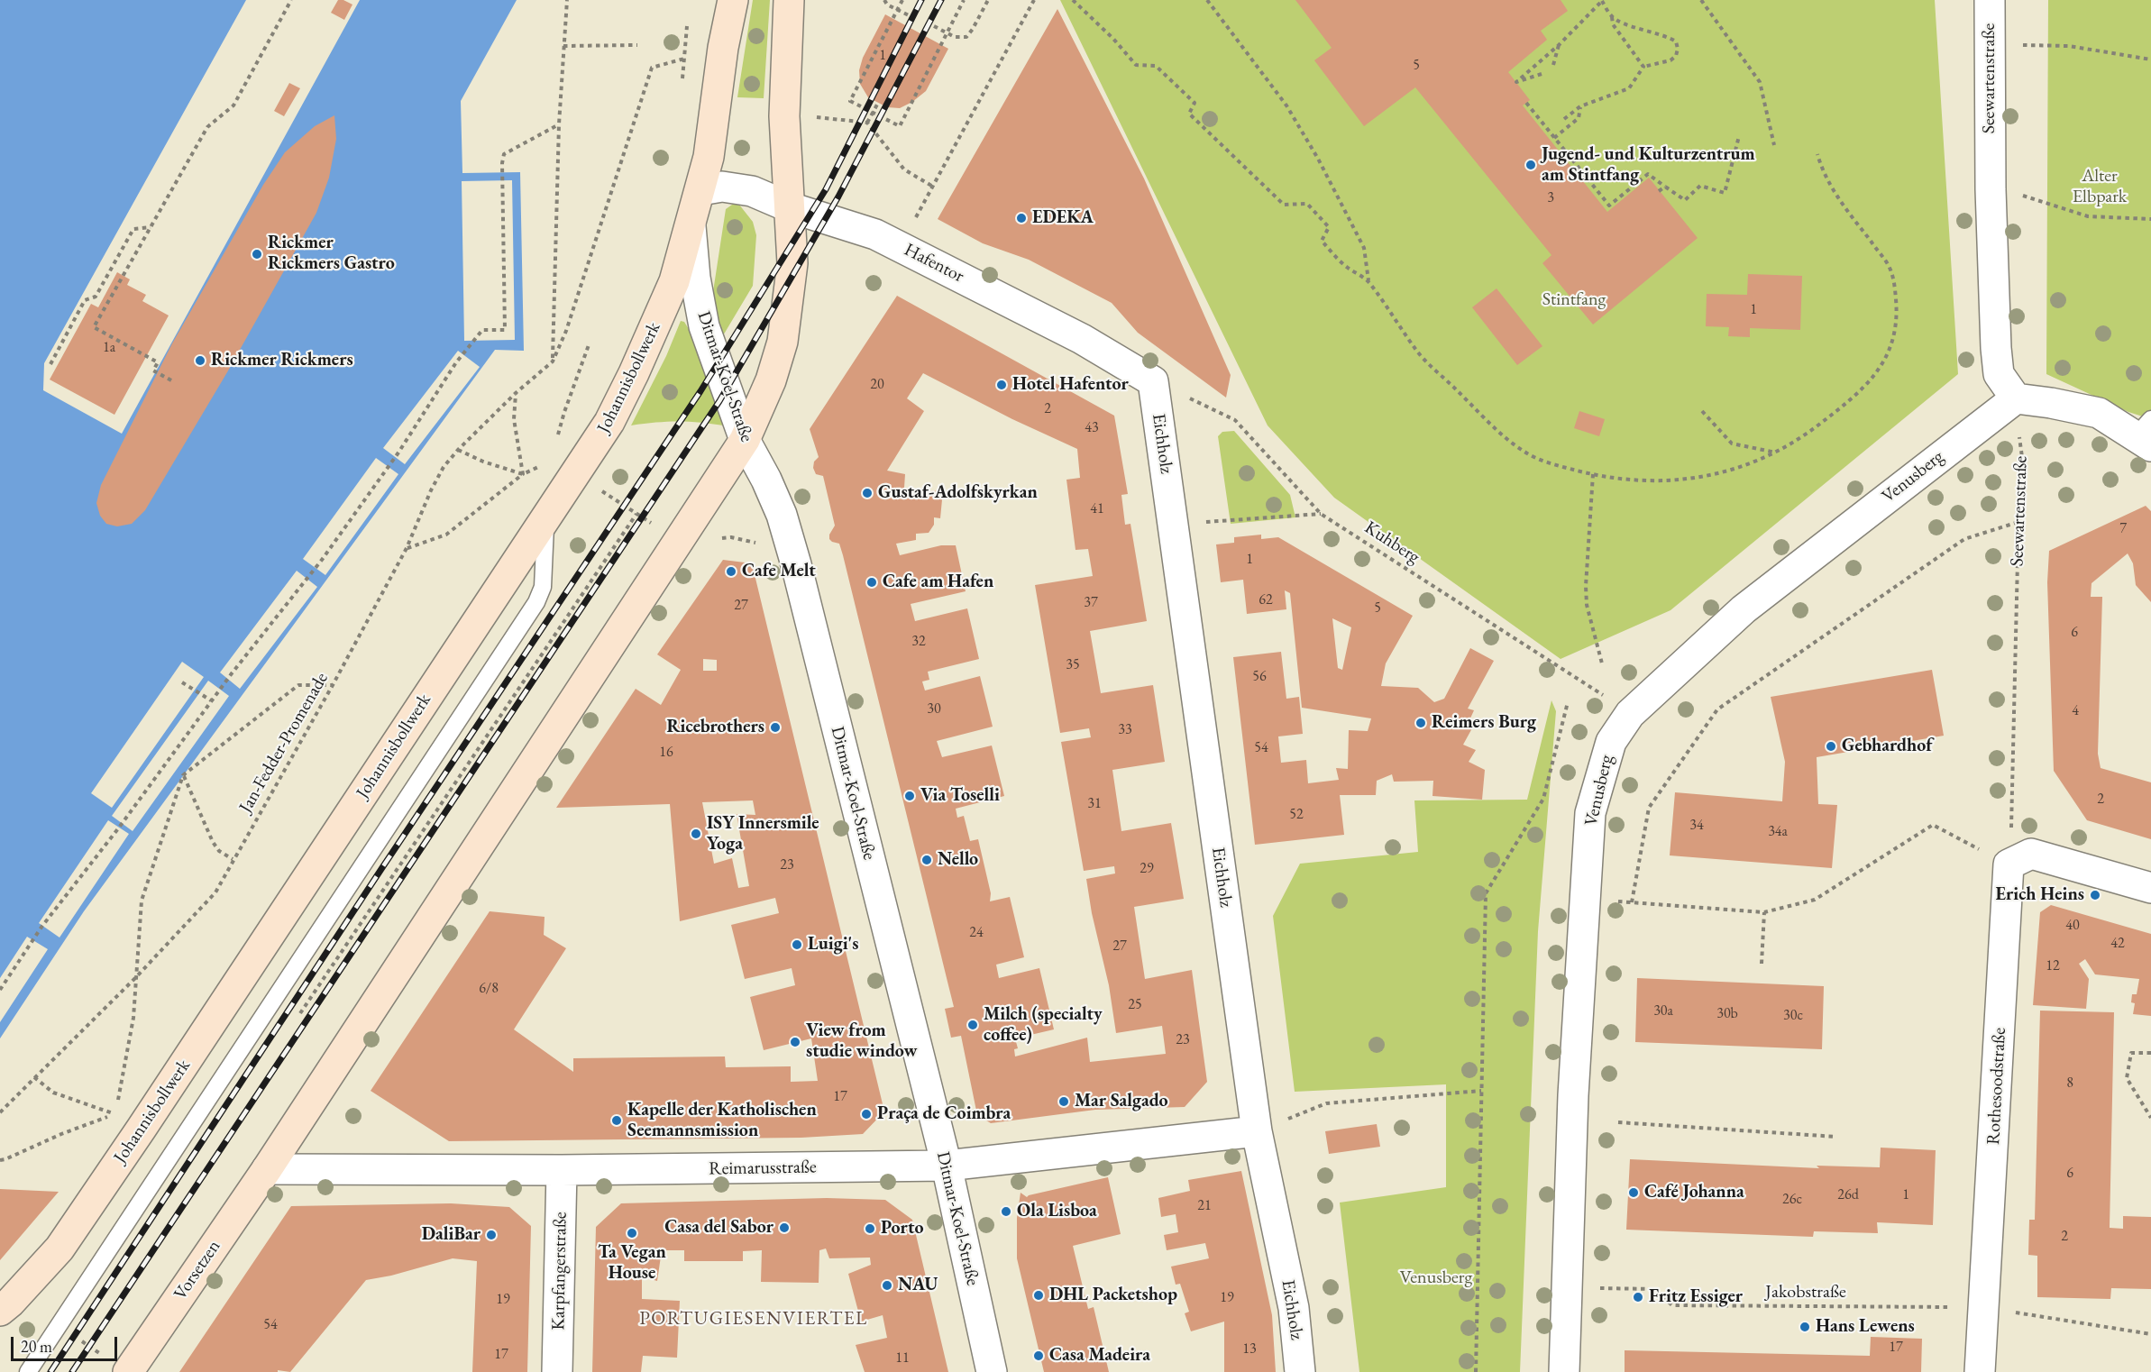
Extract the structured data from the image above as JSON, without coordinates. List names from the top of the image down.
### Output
{
  "streets": {
    "main road": ["Johannisbollwerk", "Vorsetzen"],
    "street": [
      "Seewartenstraße",
      "Hafentor",
      "Ditmar-Koel-Straße",
      "Eichholz",
      "Venusberg",
      "Rothesoodstraße",
      "Reimarusstraße",
      "Karpfangerstraße"
    ],
    "path": ["Kuhberg", "Jan-Fedder-Promenade", "Jakobstraße"]
  },
  "crossings": [
    ["Seewartenstraße", "Venusberg"],
    ["Seewartenstraße", "Rothesoodstraße"],
    ["Hafentor", "Johannisbollwerk"],
    ["Hafentor", "Eichholz"],
    ["Hafentor", "Kuhberg"],
    ["Ditmar-Koel-Straße", "Johannisbollwerk"],
    ["Ditmar-Koel-Straße", "Reimarusstraße"],
    ["Eichholz", "Kuhberg"],
    ["Eichholz", "Reimarusstraße"],
    ["Venusberg", "Kuhberg"],
    ["Venusberg", "Jakobstraße"],
    ["Rothesoodstraße", "Jakobstraße"],
    ["Reimarusstraße", "Vorsetzen"],
    ["Reimarusstraße", "Karpfangerstraße"]
  ],
  "districts": ["PORTUGIESENVIERTEL"],
  "parks": ["Alter Elbpark", "Stintfang", "Venusberg"],
  "places": [
    "Jugend- und Kulturzentrum am Stintfang",
    "EDEKA",
    "Rickmer Rickmers Gastro",
    "Rickmer Rickmers",
    "Hotel Hafentor",
    "Gustaf-Adolfskyrkan",
    "Cafe Melt",
    "Cafe am Hafen",
    "Reimers Burg",
    "Ricebrothers",
    "Gebhardhof",
    "Via Toselli",
    "ISY Innersmile Yoga",
    "Nello",
    "Erich Heins",
    "Luigi's",
    "Milch (specialty coffee)",
    "View from studie window",
    "Mar Salgado",
    "Praça de Coimbra",
    "Kapelle der Katholischen Seemannsmission",
    "Café Johanna",
    "Ola Lisboa",
    "Casa del Sabor",
    "Porto",
    "Ta Vegan House",
    "DaliBar",
    "NAU",
    "DHL Packetshop",
    "Fritz Essiger",
    "Hans Lewens",
    "Casa Madeira"
  ],
  "house_numbers": [
    "1",
    "5",
    "3",
    "1",
    "1a",
    "20",
    "2",
    "43",
    "41",
    "7",
    "1",
    "62",
    "37",
    "27",
    "5",
    "6",
    "32",
    "35",
    "56",
    "30",
    "4",
    "33",
    "54",
    "16",
    "2",
    "31",
    "52",
    "34",
    "34a",
    "23",
    "29",
    "40",
    "24",
    "42",
    "27",
    "12",
    "6/8",
    "25",
    "30a",
    "30b",
    "30c",
    "23",
    "8",
    "17",
    "6",
    "26d",
    "1",
    "26c",
    "21",
    "2",
    "19",
    "19",
    "54",
    "17",
    "13",
    "17",
    "11"
  ],
  "scale_bar": "20 m"
}
